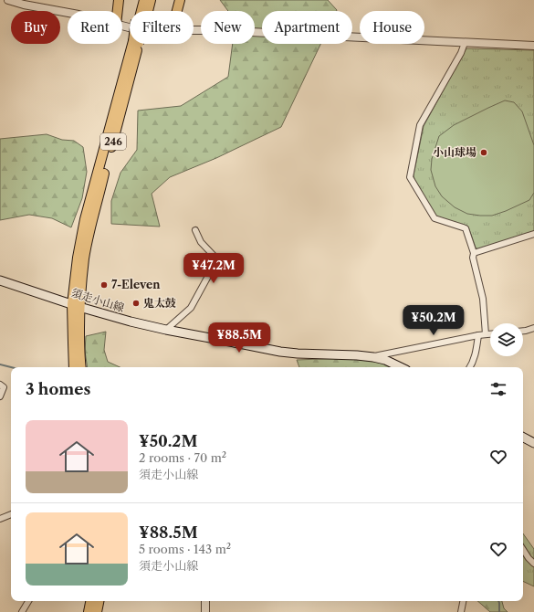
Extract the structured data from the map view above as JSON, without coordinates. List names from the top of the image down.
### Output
{
  "streets": {
    "highway": ["246"],
    "main road": ["須走小山線"]
  },
  "crossings": [
    ["246", "須走小山線"]
  ],
  "places": ["小山球場", "7-Eleven", "鬼太鼓"],
  "page": {
    "chip": [
      "Buy",
      "Rent",
      "Filters",
      "New",
      "Apartment",
      "House"
    ],
    "price": ["¥47.2M", "¥50.2M", "¥88.5M"],
    "heading": "3 homes",
    "list": [
      {
        "name": "¥50.2M",
        "note": "2 rooms · 70 m² · 須走小山線"
      },
      {
        "name": "¥88.5M",
        "note": "5 rooms · 143 m² · 須走小山線"
      }
    ]
  }
}
